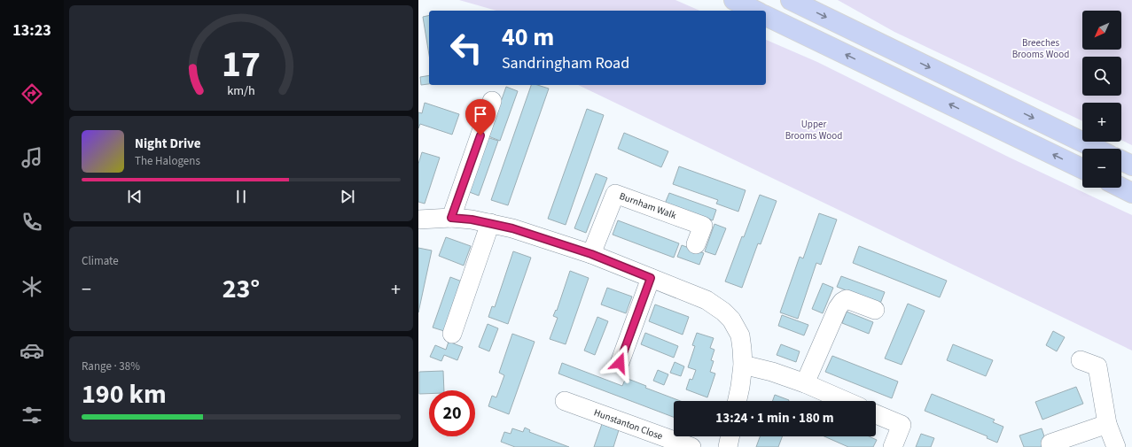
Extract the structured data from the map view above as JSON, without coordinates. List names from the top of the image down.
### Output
{
  "streets": {
    "street": ["Burnham Walk", "Hunstanton Close"]
  },
  "parks": ["Breeches Brooms Wood", "Upper Brooms Wood"],
  "north": "bottom left",
  "page": {
    "tabs": "13:23",
    "map_buttons": ["+", "−"],
    "turn": ["40 m", "Sandringham Road"],
    "song": ["Night Drive", "The Halogens"],
    "tile": [
      "Climate",
      ["Range · 38%", "190 km"]
    ],
    "heat": ["−", "23°", "+"],
    "limit": "20",
    "trip": "13:24 · 1 min · 180 m",
    "gauge": ["17", "km/h"]
  }
}
